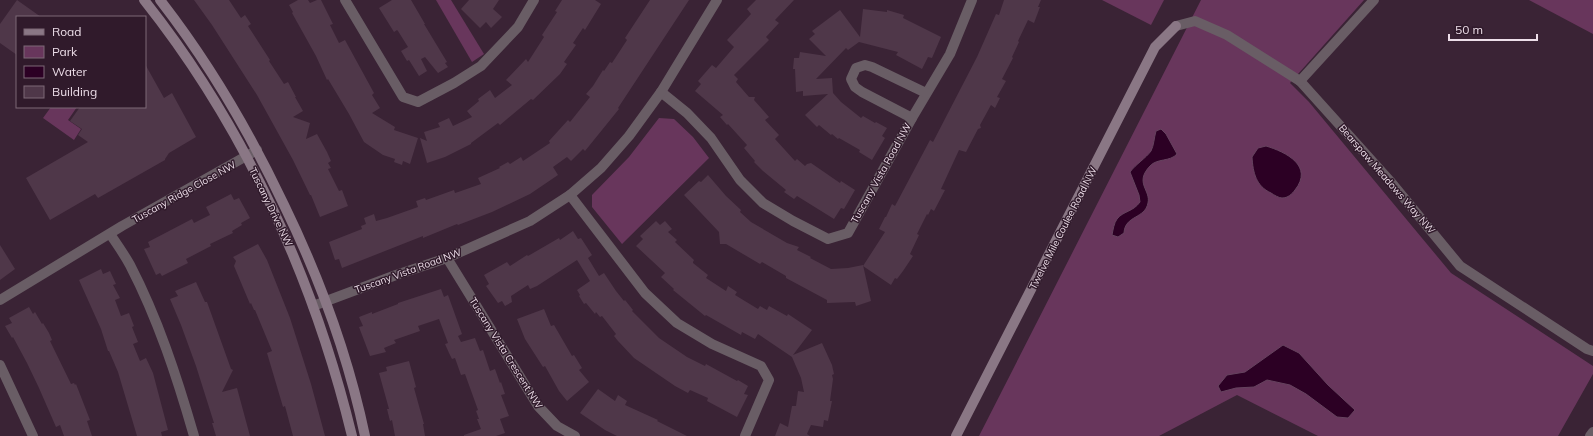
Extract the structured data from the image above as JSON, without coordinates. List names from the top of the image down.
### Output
{
  "streets": {
    "street": [
      "Tuscany Vista Road NW",
      "Bearspaw Meadows Way NW",
      "Tuscany Ridge Close NW",
      "Tuscany Drive NW",
      "Twelve Mile Coulee Road NW",
      "Tuscany Vista Crescent NW"
    ]
  },
  "crossings": [
    ["Tuscany Vista Road NW", "Tuscany Drive NW"],
    ["Tuscany Vista Road NW", "Tuscany Vista Crescent NW"],
    ["Bearspaw Meadows Way NW", "Twelve Mile Coulee Road NW"],
    ["Tuscany Ridge Close NW", "Tuscany Drive NW"]
  ],
  "legend": [
    "Road",
    "Park",
    "Water",
    "Building"
  ],
  "scale_bar": "50 m"
}
